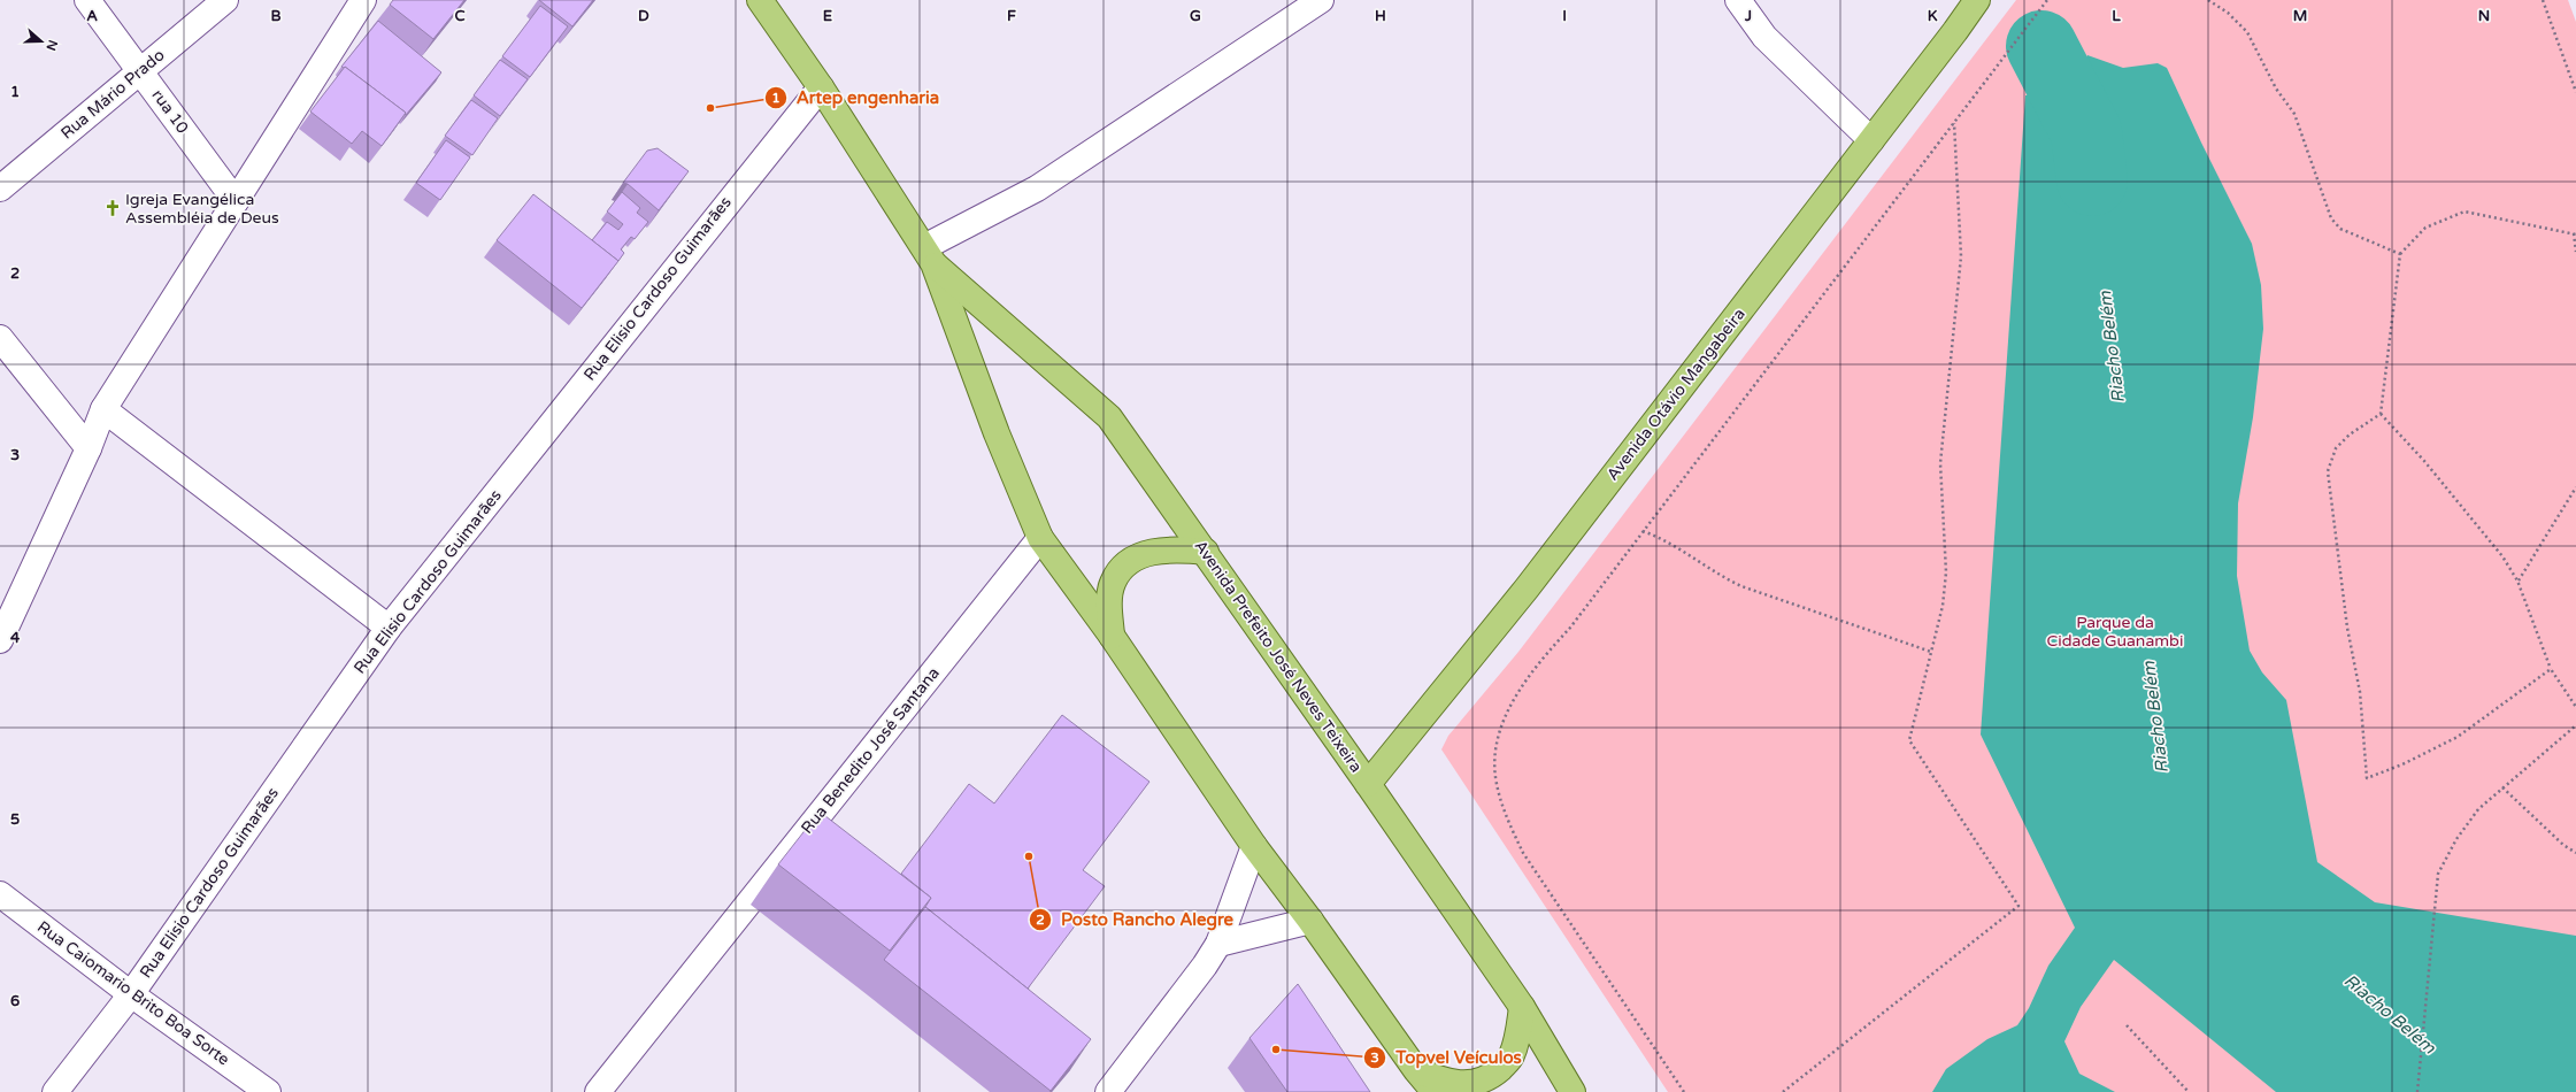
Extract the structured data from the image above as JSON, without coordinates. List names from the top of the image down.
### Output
{
  "streets": {
    "main road": ["Avenida Otávio Mangabeira", "Avenida Prefeito José Neves Teixeira"],
    "street": [
      "Rua Mário Prado",
      "rua 10",
      "Rua Elisio Cardoso Guimarães",
      "Rua Benedito José Santana",
      "Rua Caiomario Brito Boa Sorte"
    ]
  },
  "crossings": [
    ["Rua Mário Prado", "rua 10"],
    ["Rua Elisio Cardoso Guimarães", "Avenida Prefeito José Neves Teixeira"],
    ["Rua Elisio Cardoso Guimarães", "Rua Caiomario Brito Boa Sorte"],
    ["Avenida Otávio Mangabeira", "Avenida Prefeito José Neves Teixeira"],
    ["Avenida Prefeito José Neves Teixeira", "Rua Benedito José Santana"]
  ],
  "water": ["Riacho Belém"],
  "parks": ["Parque da Cidade Guanambi"],
  "places": {
    "other": ["Artep engenharia", "Posto Rancho Alegre", "Topvel Veículos"],
    "church": ["Igreja Evangélica Assembléia de Deus"]
  },
  "north": "right",
  "grid": {
    "columns": [
      "A",
      "B",
      "C",
      "D",
      "E",
      "F",
      "G",
      "H",
      "I",
      "J",
      "K",
      "L",
      "M",
      "N"
    ],
    "rows": [
      "1",
      "2",
      "3",
      "4",
      "5",
      "6"
    ]
  }
}
